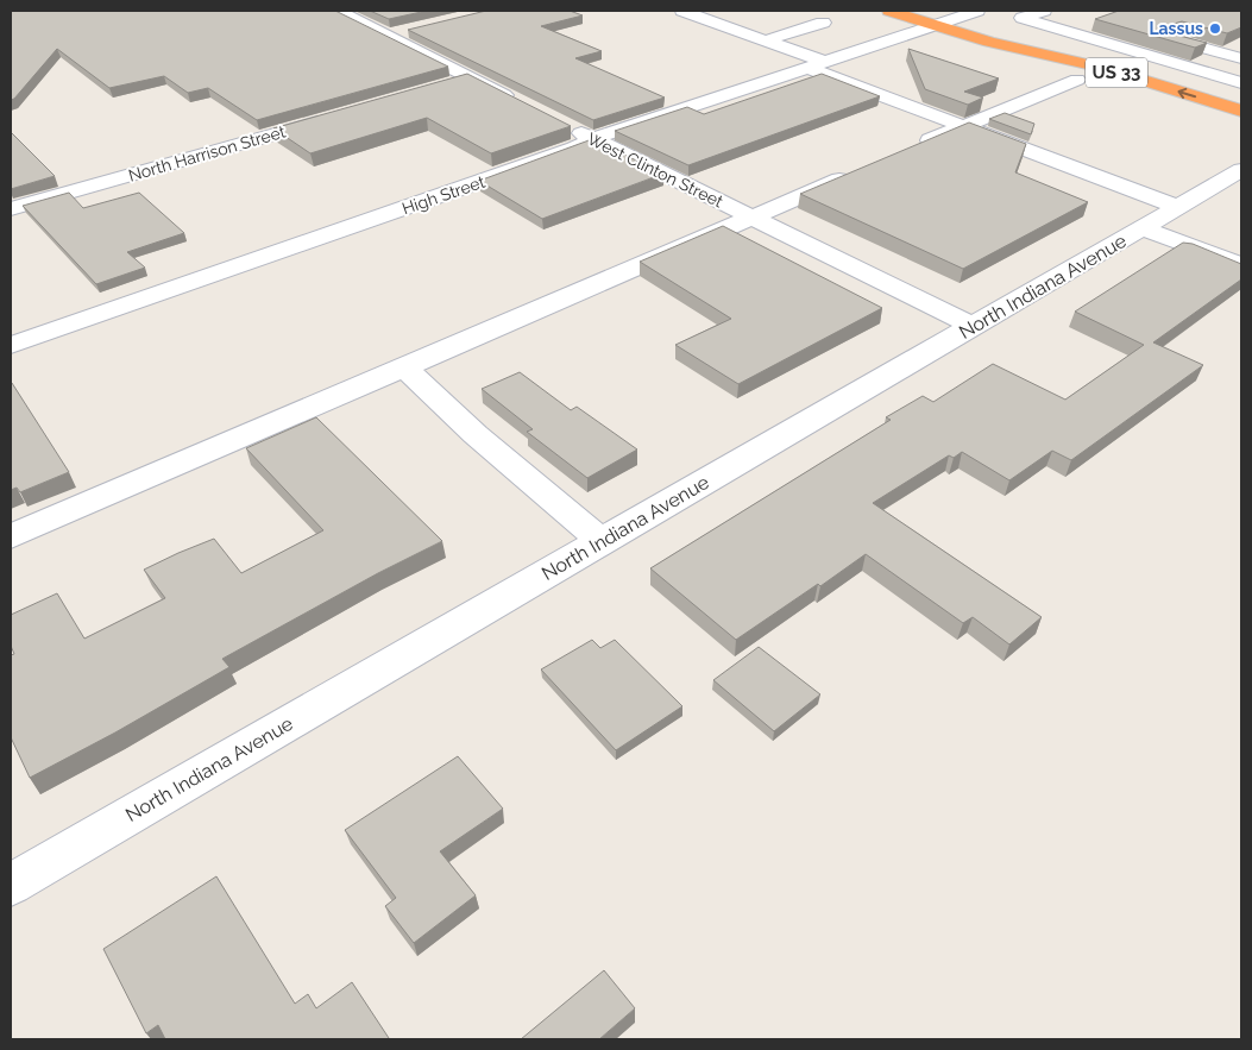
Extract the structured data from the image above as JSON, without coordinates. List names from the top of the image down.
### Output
{
  "streets": {
    "highway": ["US 33"],
    "street": [
      "North Harrison Street",
      "West Clinton Street",
      "High Street",
      "North Indiana Avenue"
    ]
  },
  "crossings": [
    ["US 33", "High Street"],
    ["West Clinton Street", "High Street"],
    ["West Clinton Street", "North Indiana Avenue"]
  ],
  "places": ["Lassus"]
}
